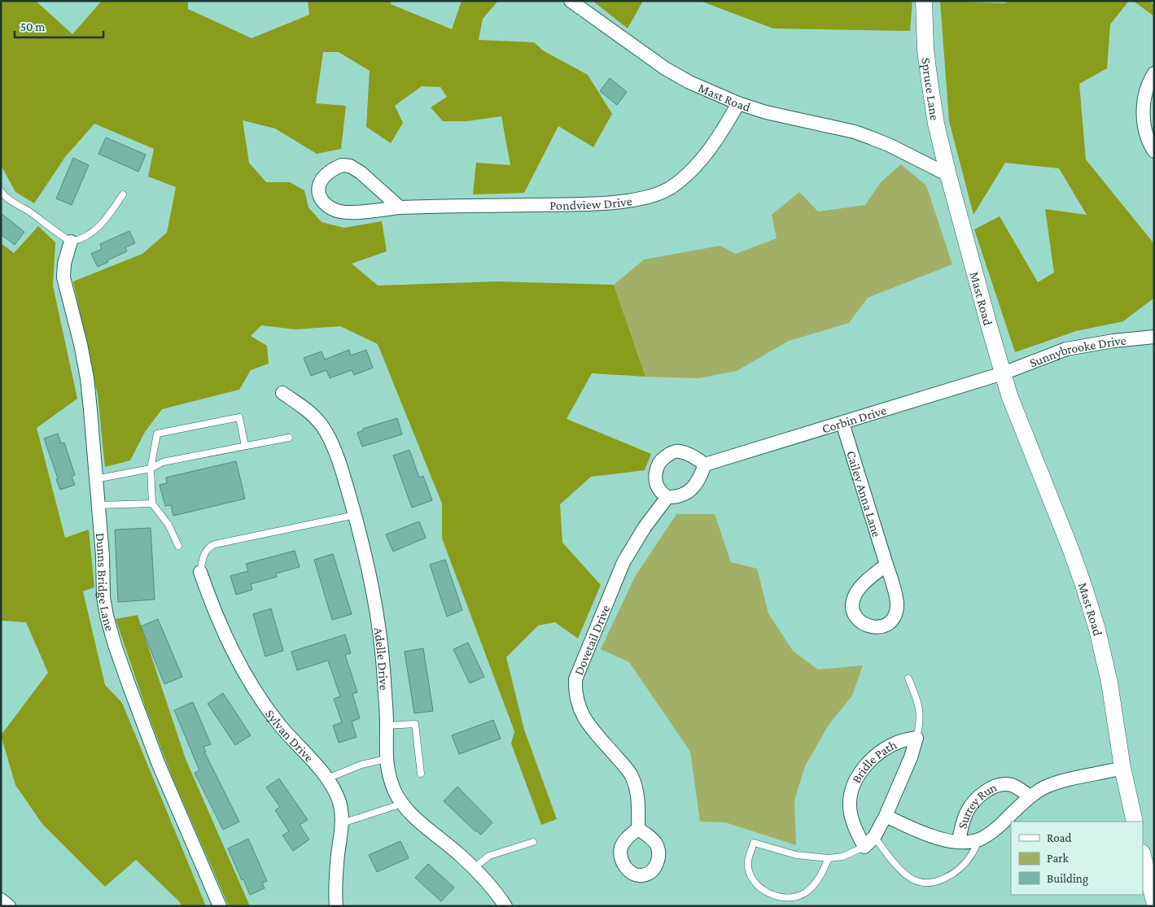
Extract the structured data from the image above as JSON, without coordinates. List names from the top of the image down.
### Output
{
  "streets": {
    "street": [
      "Spruce Lane",
      "Mast Road",
      "Pondview Drive",
      "Sunnybrooke Drive",
      "Corbin Drive",
      "Cailey Anna Lane",
      "Dunns Bridge Lane",
      "Dovetail Drive",
      "Adelle Drive",
      "Sylvan Drive",
      "Bridle Path",
      "Surrey Run"
    ]
  },
  "crossings": [
    ["Spruce Lane", "Mast Road"],
    ["Mast Road", "Pondview Drive"],
    ["Mast Road", "Sunnybrooke Drive"],
    ["Mast Road", "Corbin Drive"],
    ["Sunnybrooke Drive", "Corbin Drive"],
    ["Corbin Drive", "Cailey Anna Lane"],
    ["Corbin Drive", "Dovetail Drive"]
  ],
  "legend": ["Road", "Park", "Building"],
  "scale_bar": "50 m"
}
